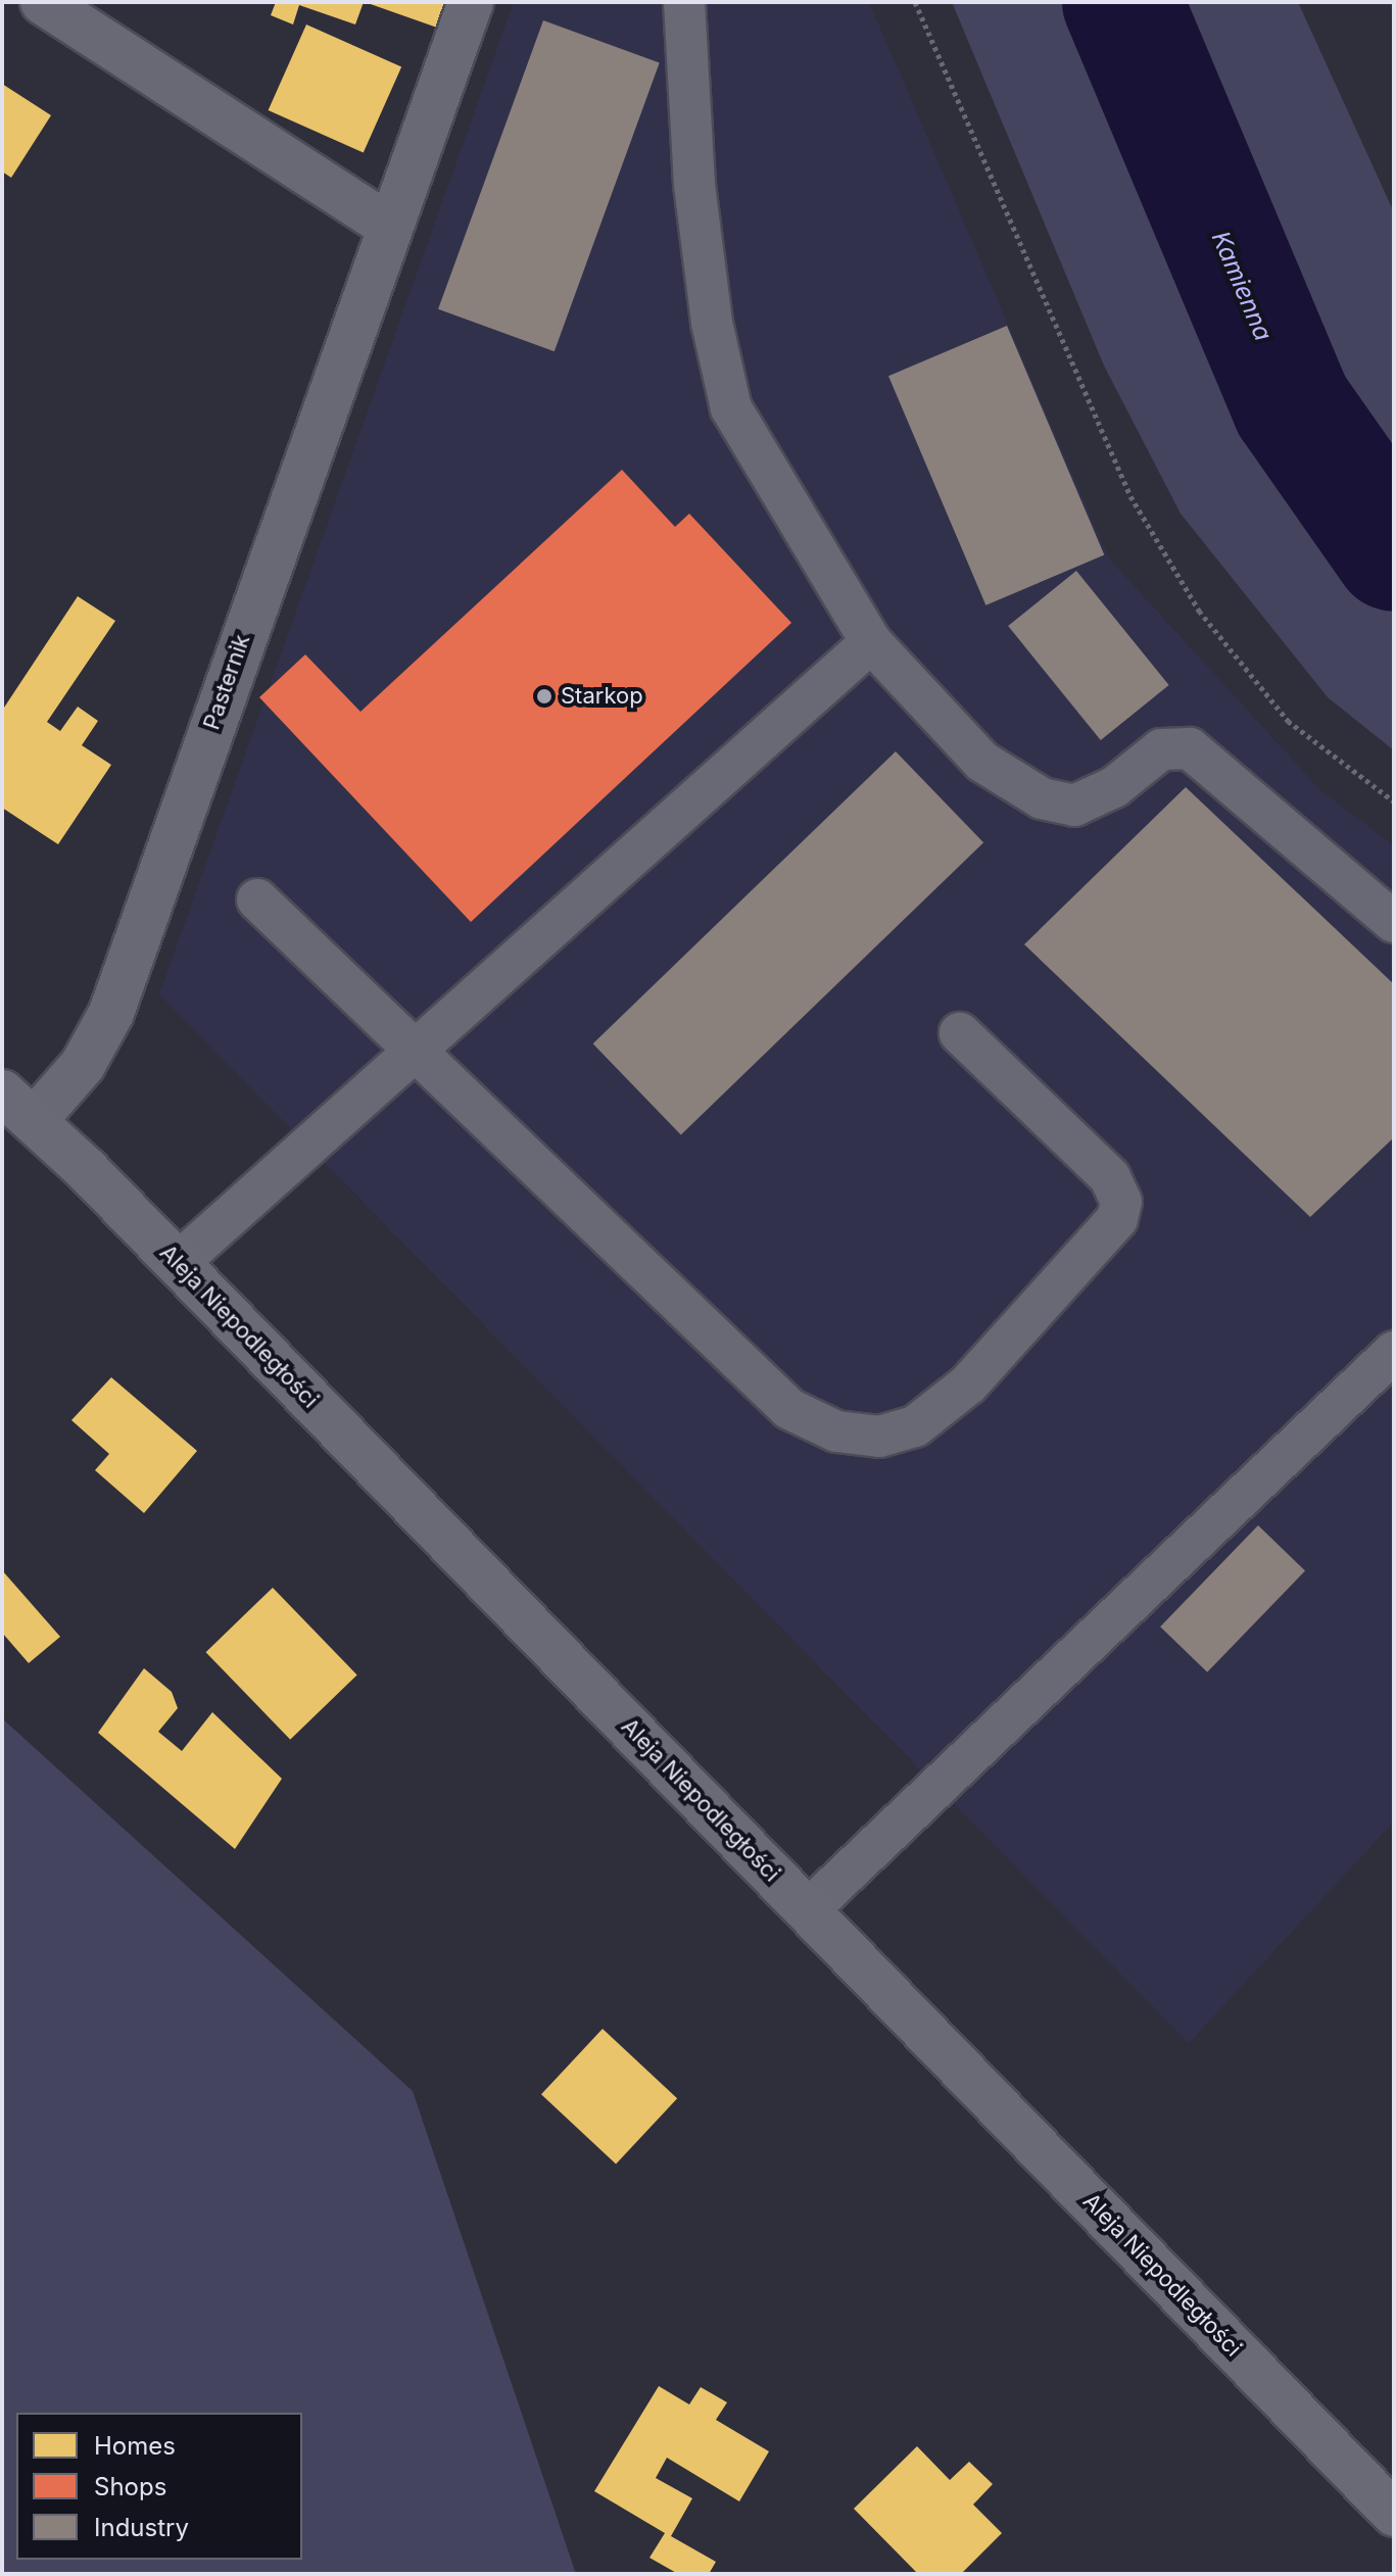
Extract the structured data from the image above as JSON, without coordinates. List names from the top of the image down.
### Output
{
  "streets": {
    "main road": ["Aleja Niepodległości"],
    "street": ["Pasternik"]
  },
  "crossings": [
    ["Pasternik", "Aleja Niepodległości"]
  ],
  "water": ["Kamienna"],
  "places": ["Starkop"],
  "legend": ["Homes", "Shops", "Industry"]
}
